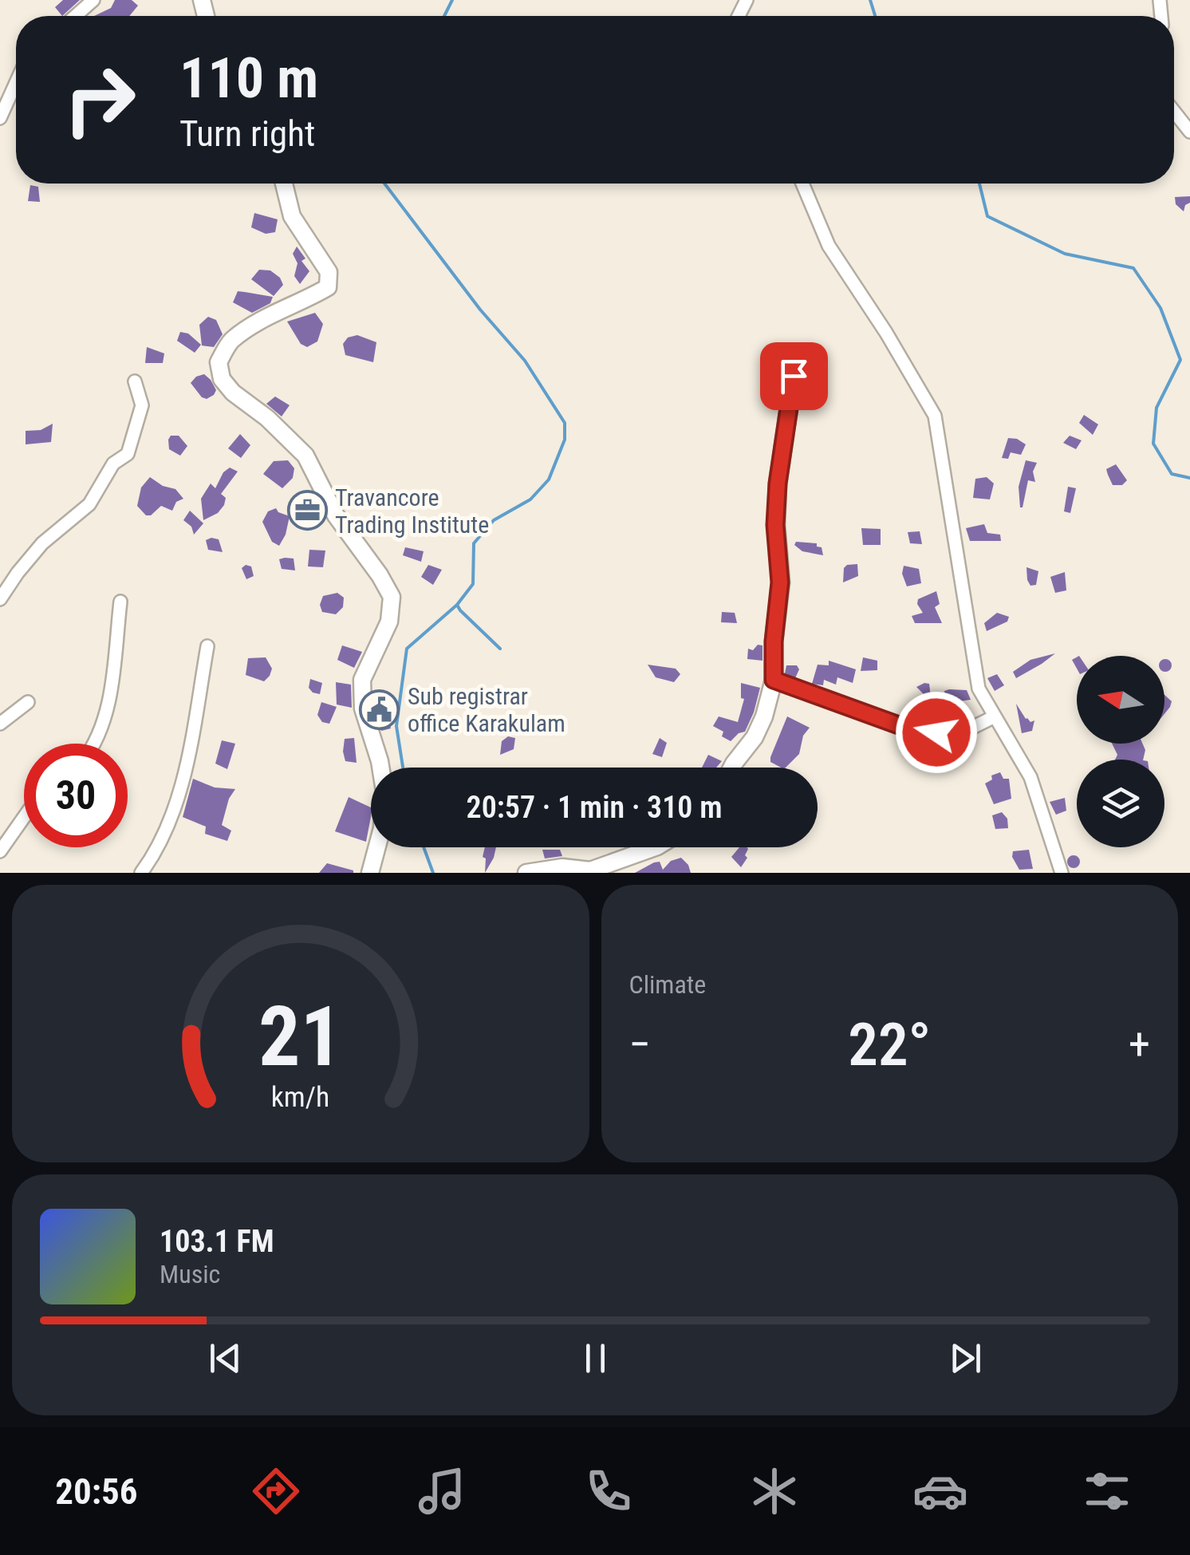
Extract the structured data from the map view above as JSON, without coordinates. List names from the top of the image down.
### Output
{
  "places": {
    "office": ["Travancore Trading Institute"],
    "public building": ["Sub registrar office Karakulam"]
  },
  "north": "left",
  "page": {
    "turn": ["110 m", "Turn right"],
    "limit": "30",
    "trip": "20:57 · 1 min · 310 m",
    "tile": "Climate",
    "heat": ["−", "22°", "+"],
    "song": ["103.1 FM", "Music"],
    "tabs": "20:56",
    "gauge": ["21", "km/h"]
  }
}
